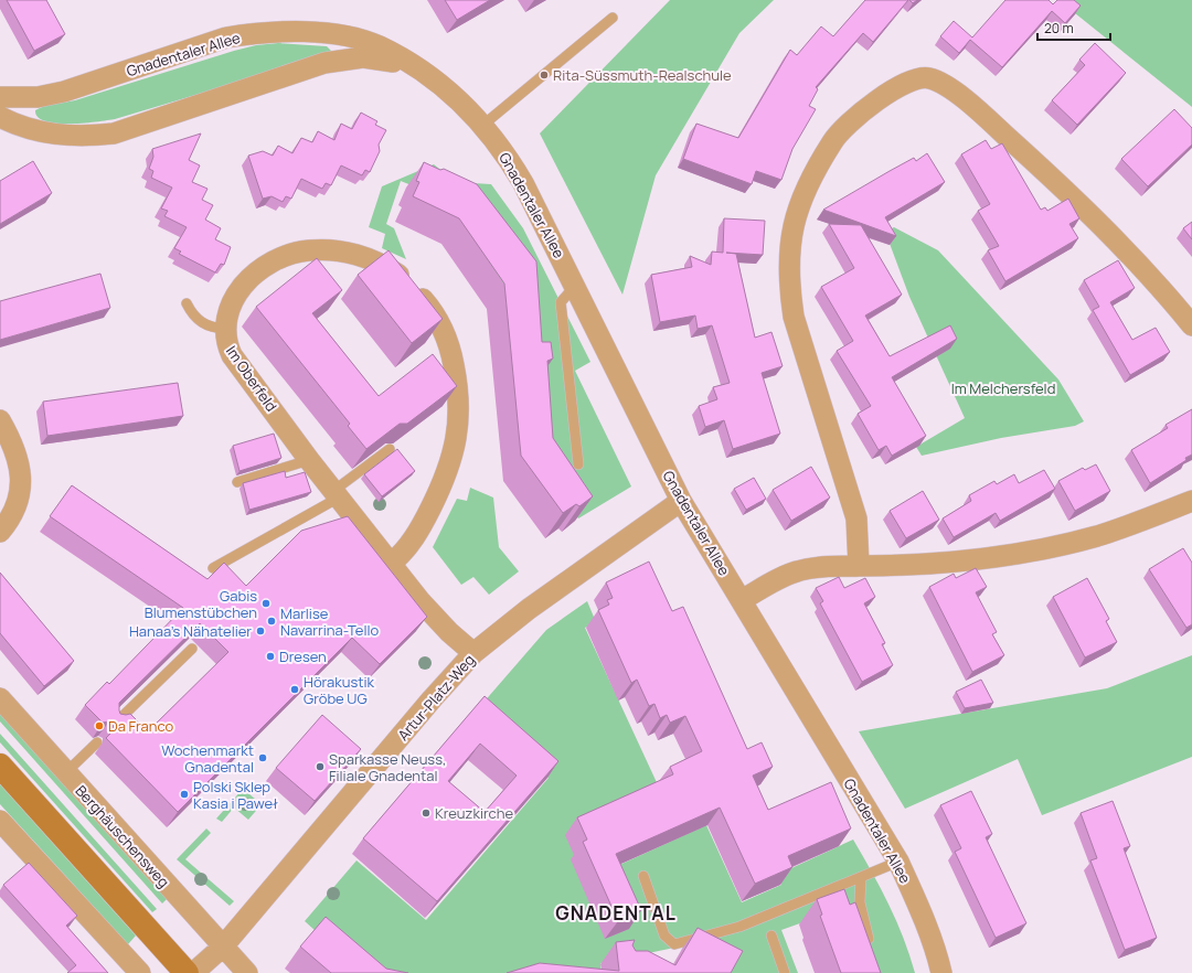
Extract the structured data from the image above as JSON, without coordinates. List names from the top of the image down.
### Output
{
  "streets": {
    "street": [
      "Gnadentaler Allee",
      "Im Oberfeld",
      "Artur-Platz-Weg",
      "Berghäuschensweg"
    ]
  },
  "crossings": [
    ["Gnadentaler Allee", "Artur-Platz-Weg"],
    ["Im Oberfeld", "Artur-Platz-Weg"],
    ["Artur-Platz-Weg", "Berghäuschensweg"]
  ],
  "districts": ["GNADENTAL"],
  "parks": ["Im Melchersfeld"],
  "places": [
    "Rita-Süssmuth-Realschule",
    "Gabis Blumenstübchen",
    "Marlise Navarrina-Tello",
    "Hanaa's Nähatelier",
    "Dresen",
    "Hörakustik Gröbe UG",
    "Da Franco",
    "Wochenmarkt Gnadental",
    "Sparkasse Neuss, Filiale Gnadental",
    "Polski Sklep Kasia i Paweł",
    "Kreuzkirche"
  ],
  "scale_bar": "20 m"
}
